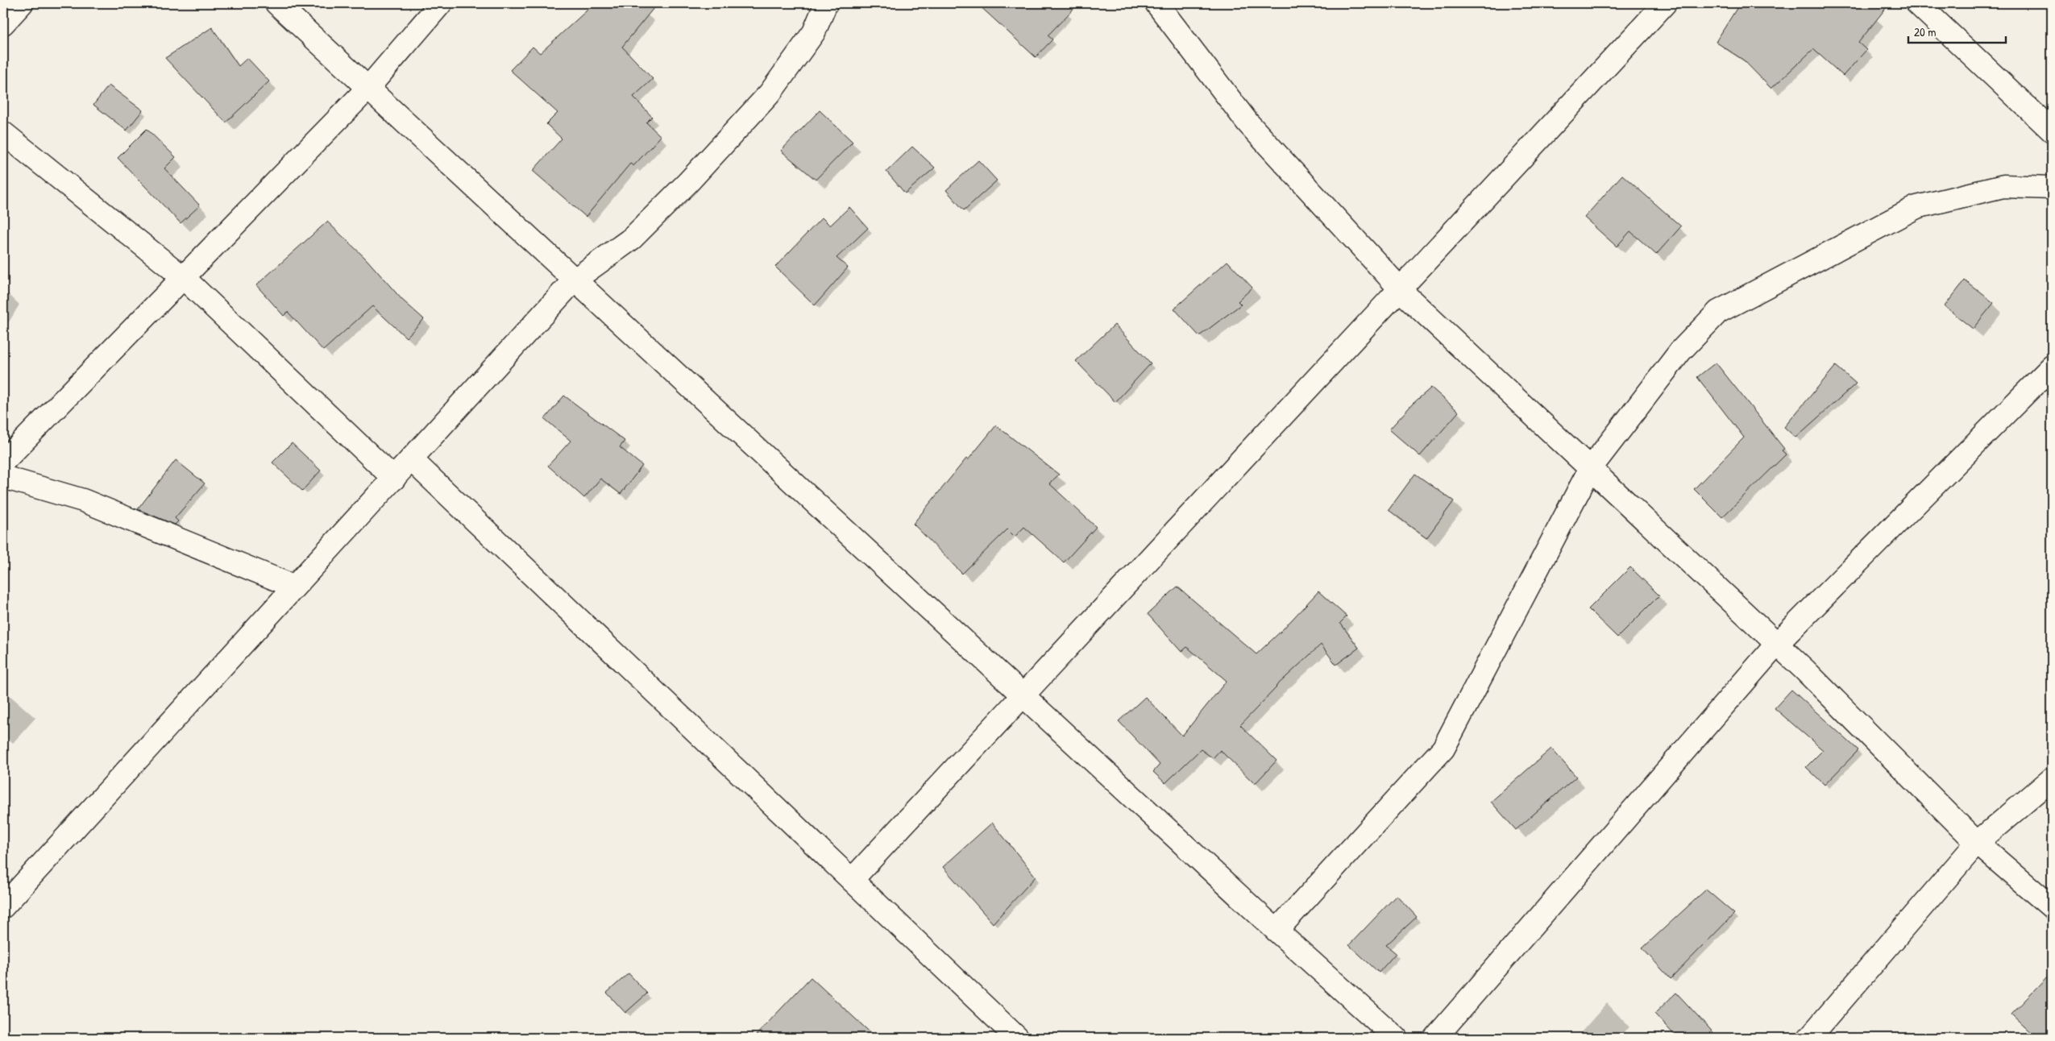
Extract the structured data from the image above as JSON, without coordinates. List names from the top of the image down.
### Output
{
  "scale_bar": "20 m"
}
